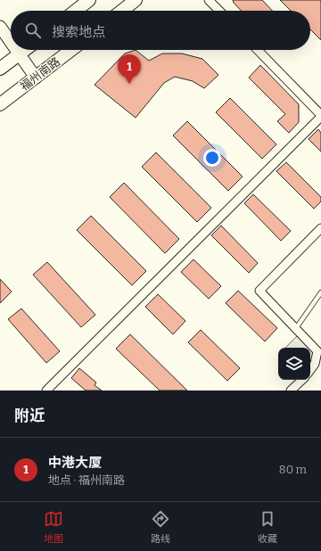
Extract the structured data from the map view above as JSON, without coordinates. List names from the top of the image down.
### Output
{
  "streets": {
    "main road": ["福州南路"]
  },
  "page": {
    "search": "搜索地点",
    "pins": "1",
    "heading": "附近",
    "list": [
      {
        "mark": "1",
        "name": "中港大厦",
        "note": "地点 · 福州南路",
        "value": "80 m"
      }
    ],
    "nav": ["地图", "路线", "收藏"]
  }
}
